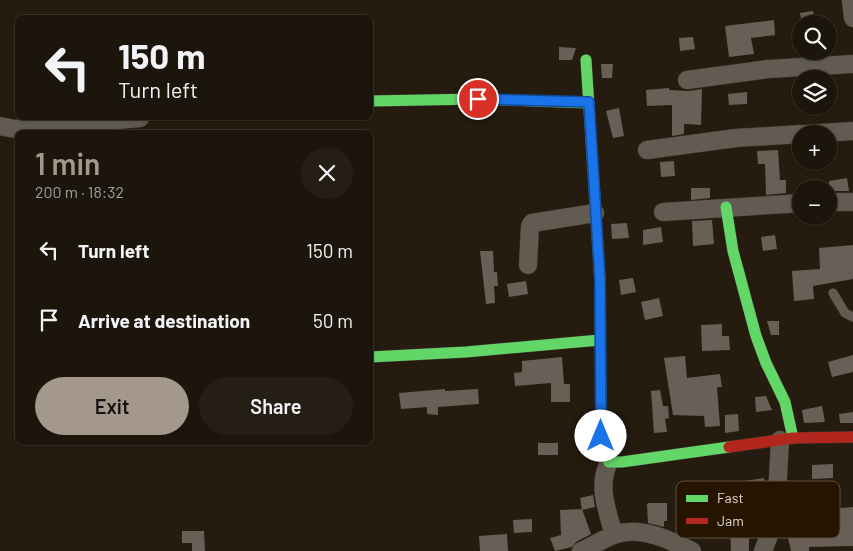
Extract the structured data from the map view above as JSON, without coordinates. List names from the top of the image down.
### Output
{
  "legend": ["Fast", "Jam"],
  "page": {
    "map_buttons": ["+", "−"],
    "turn": ["150 m", "Turn left"],
    "heading": ["1 min", "200 m · 18:32"],
    "list": [
      {
        "name": "Turn left",
        "value": "150 m"
      },
      {
        "name": "Arrive at destination",
        "value": "50 m"
      }
    ],
    "buttons": ["Exit", "Share"]
  }
}
